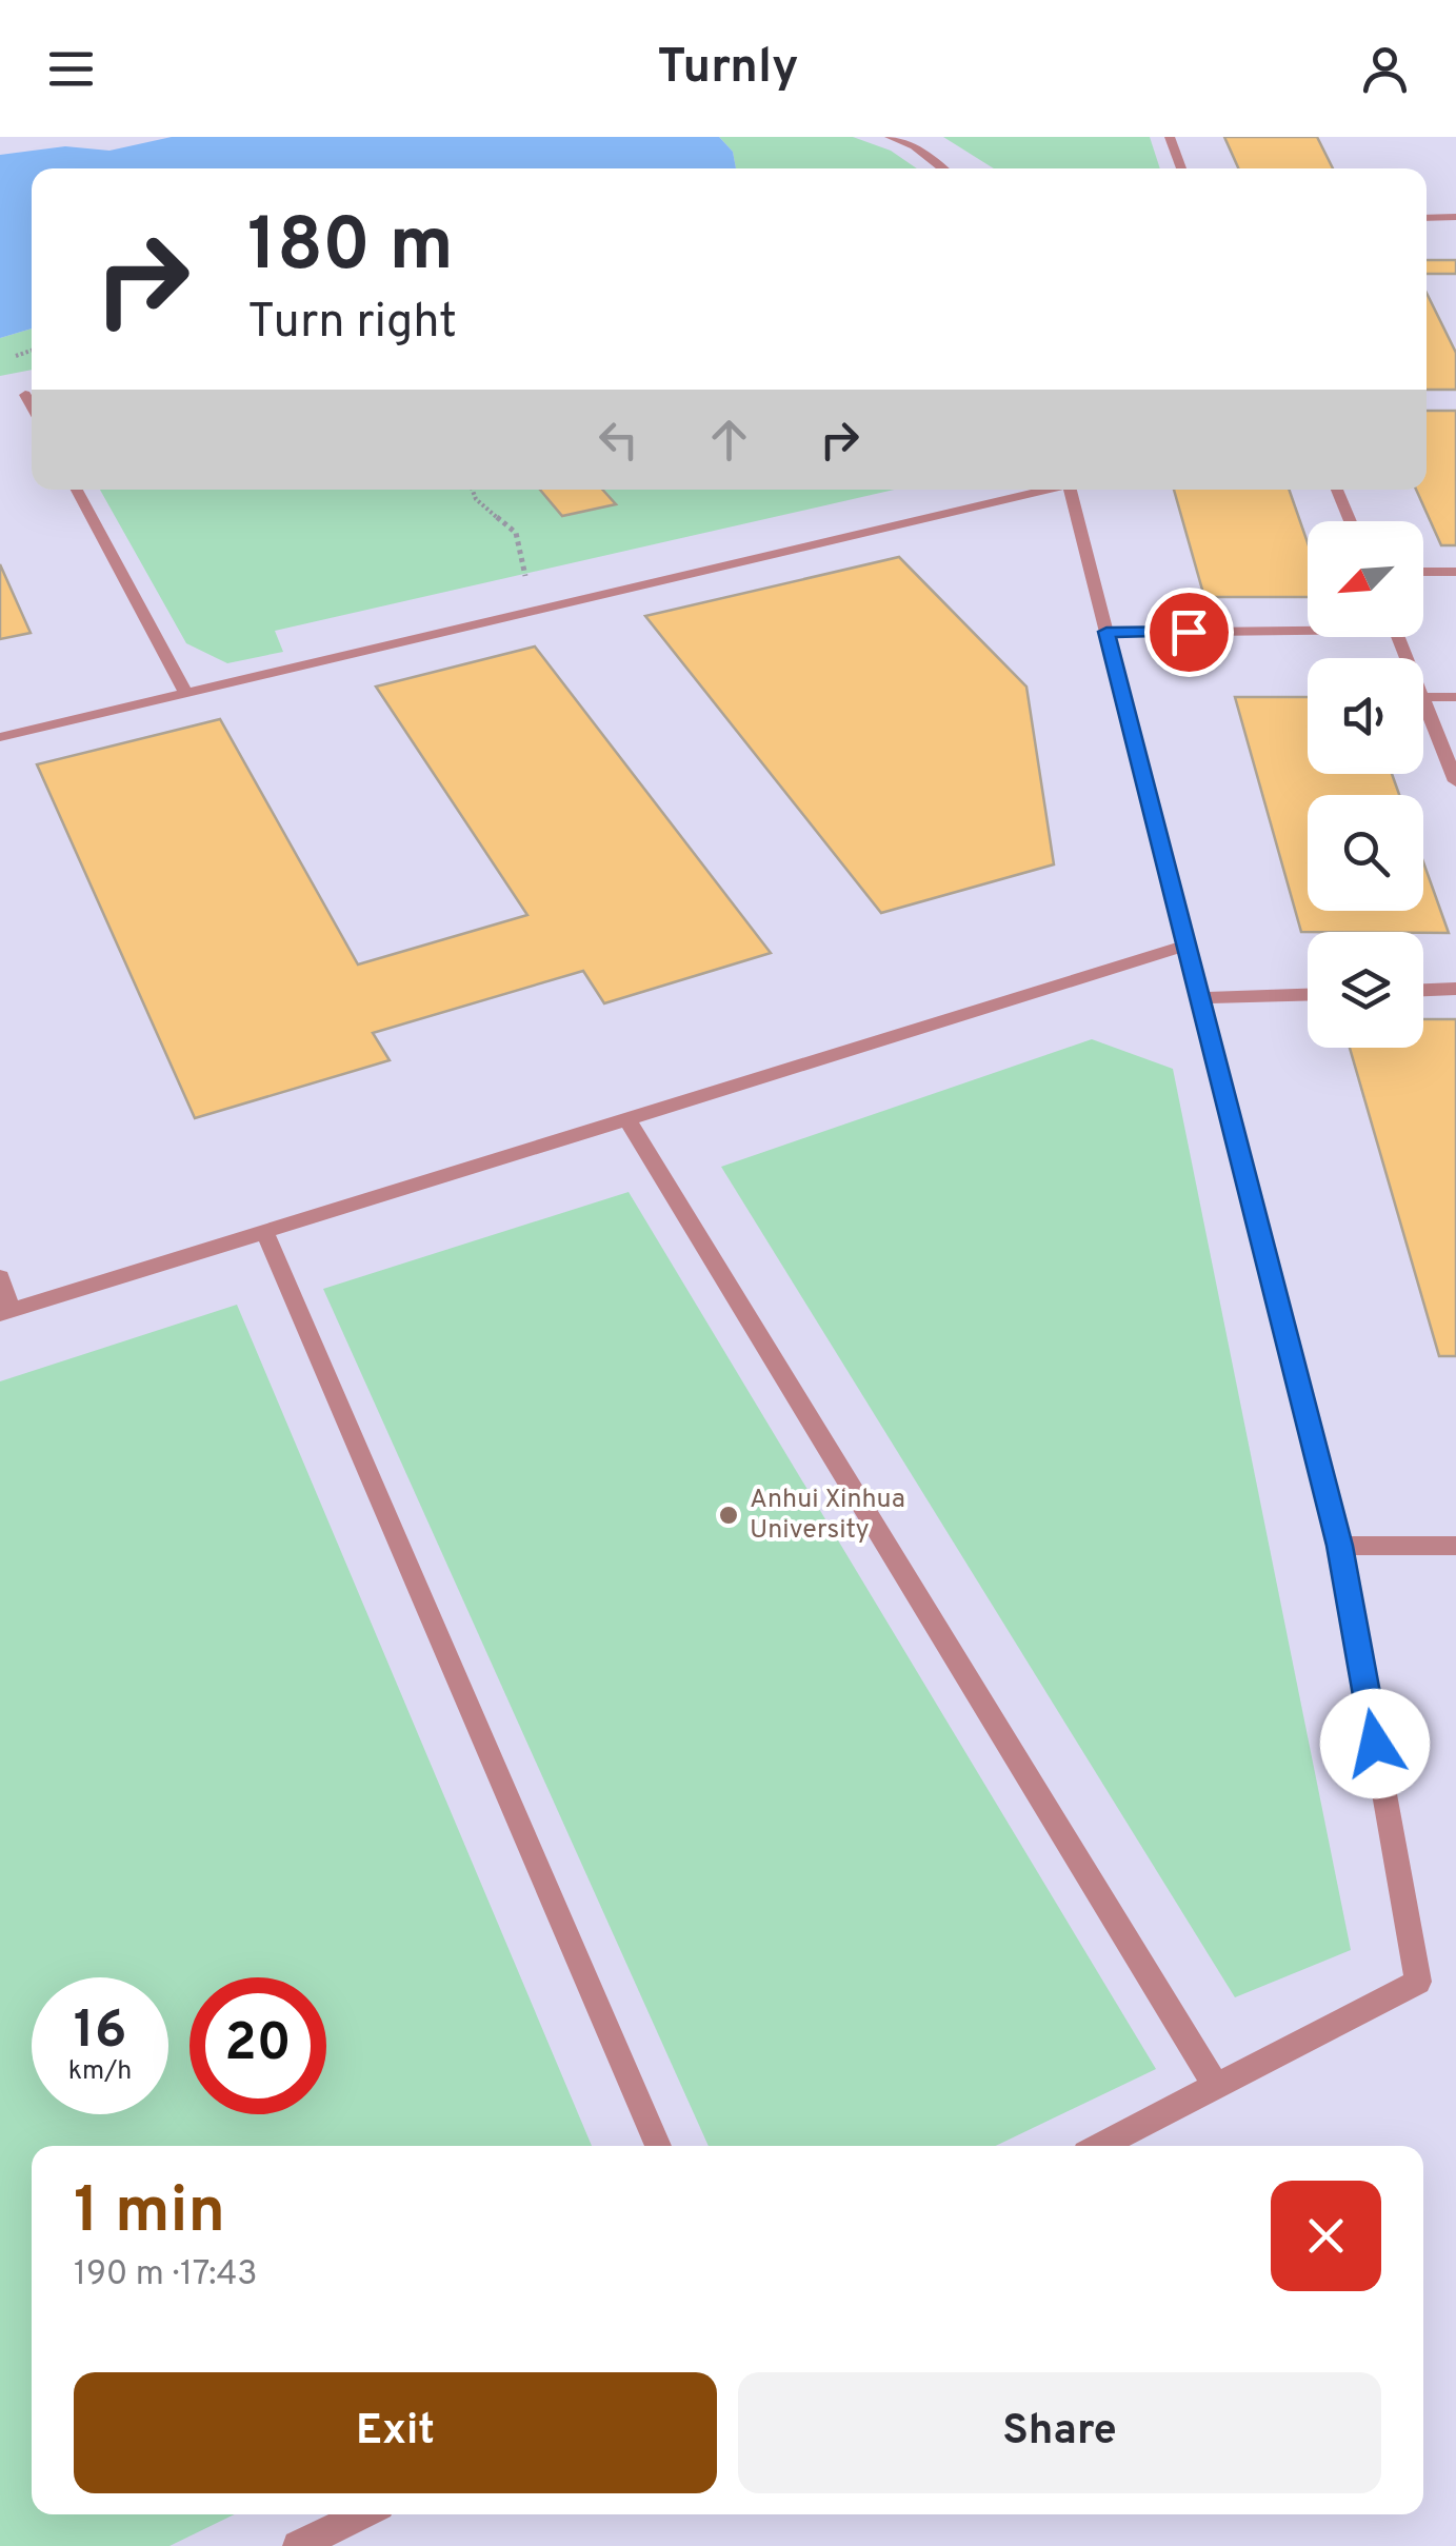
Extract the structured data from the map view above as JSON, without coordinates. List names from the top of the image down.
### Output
{
  "places": ["Anhui Xinhua University"],
  "north": "bottom left",
  "page": {
    "header": "Turnly",
    "turn": ["180 m", "Turn right"],
    "speed": "16 km/h",
    "limit": "20",
    "heading": ["1 min", "190 m · 17:43"],
    "buttons": ["Exit", "Share"]
  }
}
